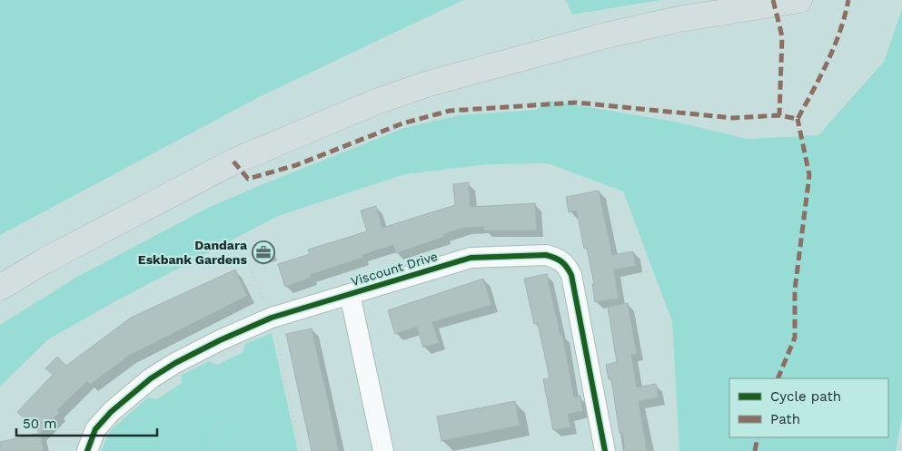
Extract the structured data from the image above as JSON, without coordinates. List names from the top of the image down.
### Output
{
  "streets": {
    "street": ["Viscount Drive"]
  },
  "places": {
    "office": ["Dandara Eskbank Gardens"]
  },
  "legend": ["Cycle path", "Path"],
  "scale_bar": "50 m"
}
